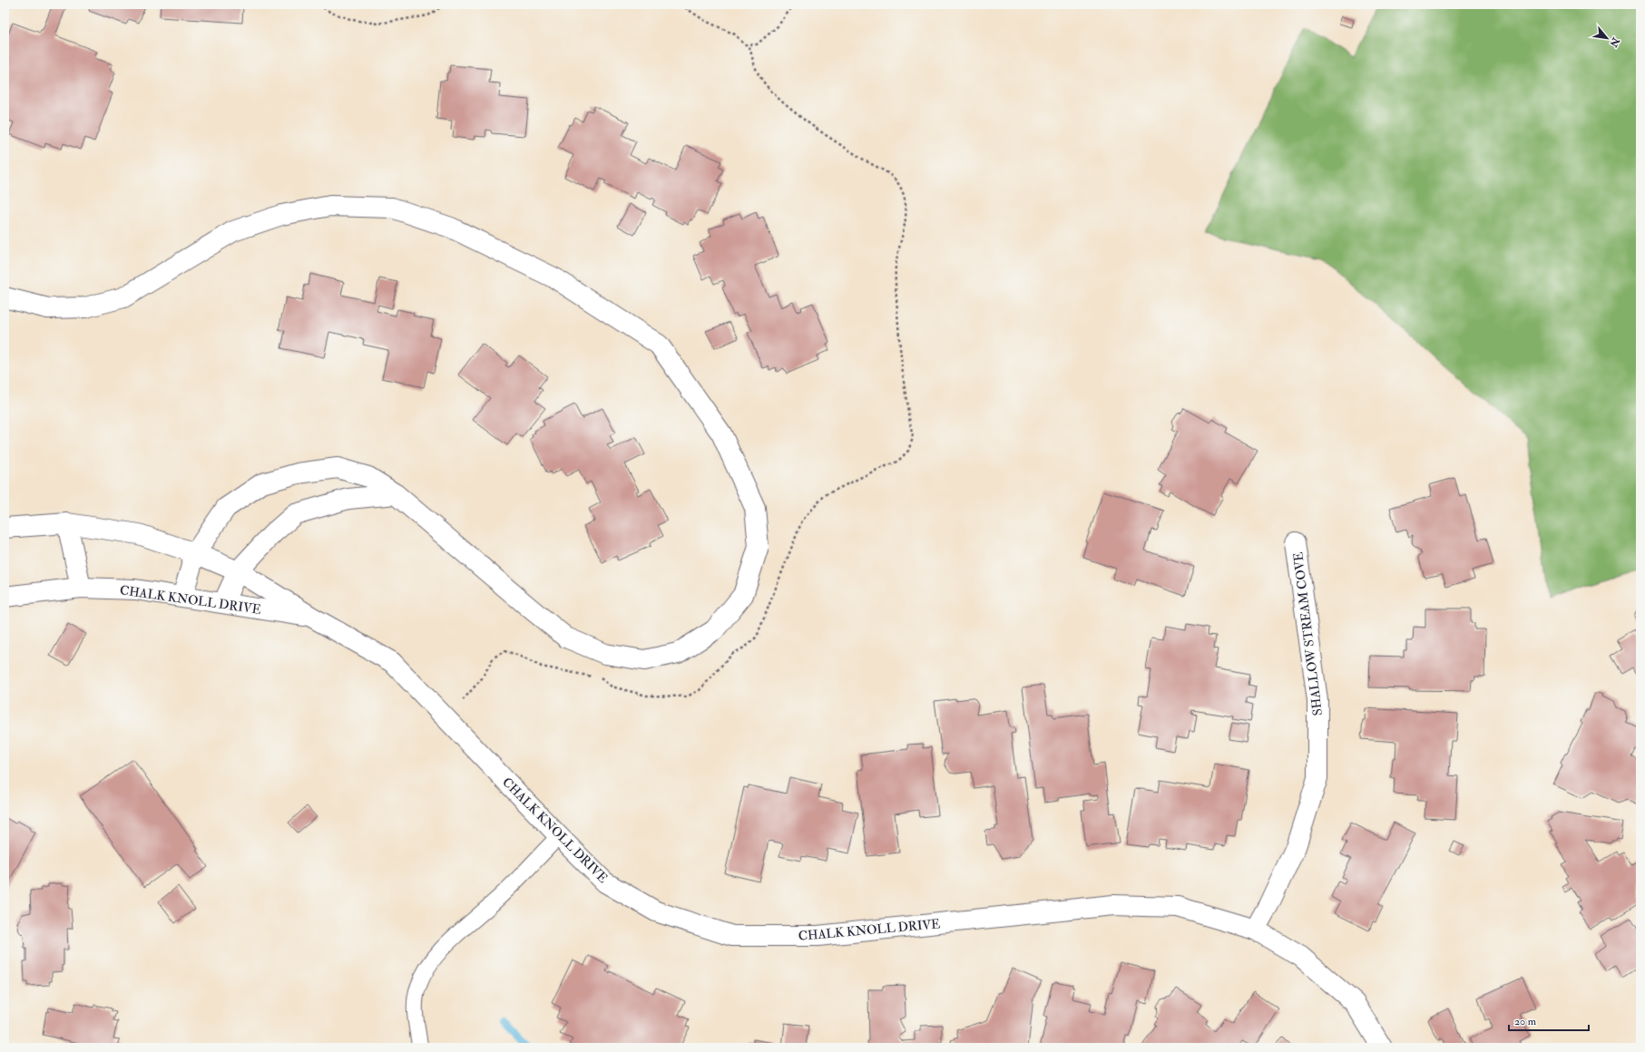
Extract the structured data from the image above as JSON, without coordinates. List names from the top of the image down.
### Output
{
  "streets": {
    "street": ["CHALK KNOLL DRIVE", "SHALLOW STREAM COVE"]
  },
  "crossings": [
    ["CHALK KNOLL DRIVE", "SHALLOW STREAM COVE"]
  ],
  "scale_bar": "20 m",
  "north": "bottom right"
}
